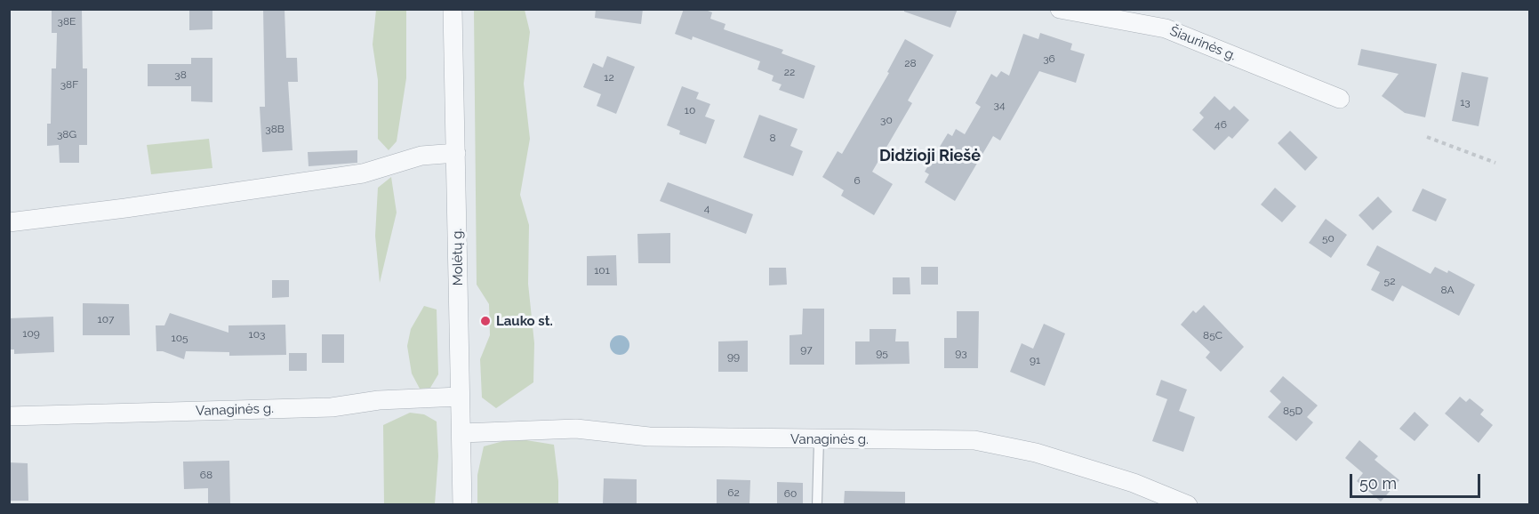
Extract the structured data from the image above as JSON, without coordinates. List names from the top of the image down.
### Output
{
  "streets": {
    "street": ["Šiaurinės g.", "Molėtų g.", "Vanaginės g."]
  },
  "crossings": [
    ["Molėtų g.", "Vanaginės g."]
  ],
  "districts": ["Didžioji Riešė"],
  "places": ["Lauko st."],
  "house_numbers": [
    "38E",
    "36",
    "28",
    "22",
    "38",
    "12",
    "38F",
    "13",
    "34",
    "10",
    "30",
    "46",
    "38B",
    "38G",
    "8",
    "6",
    "4",
    "50",
    "101",
    "52",
    "8A",
    "107",
    "109",
    "103",
    "85C",
    "105",
    "97",
    "95",
    "93",
    "99",
    "91",
    "85D",
    "68",
    "62",
    "60"
  ],
  "scale_bar": "50 m"
}
